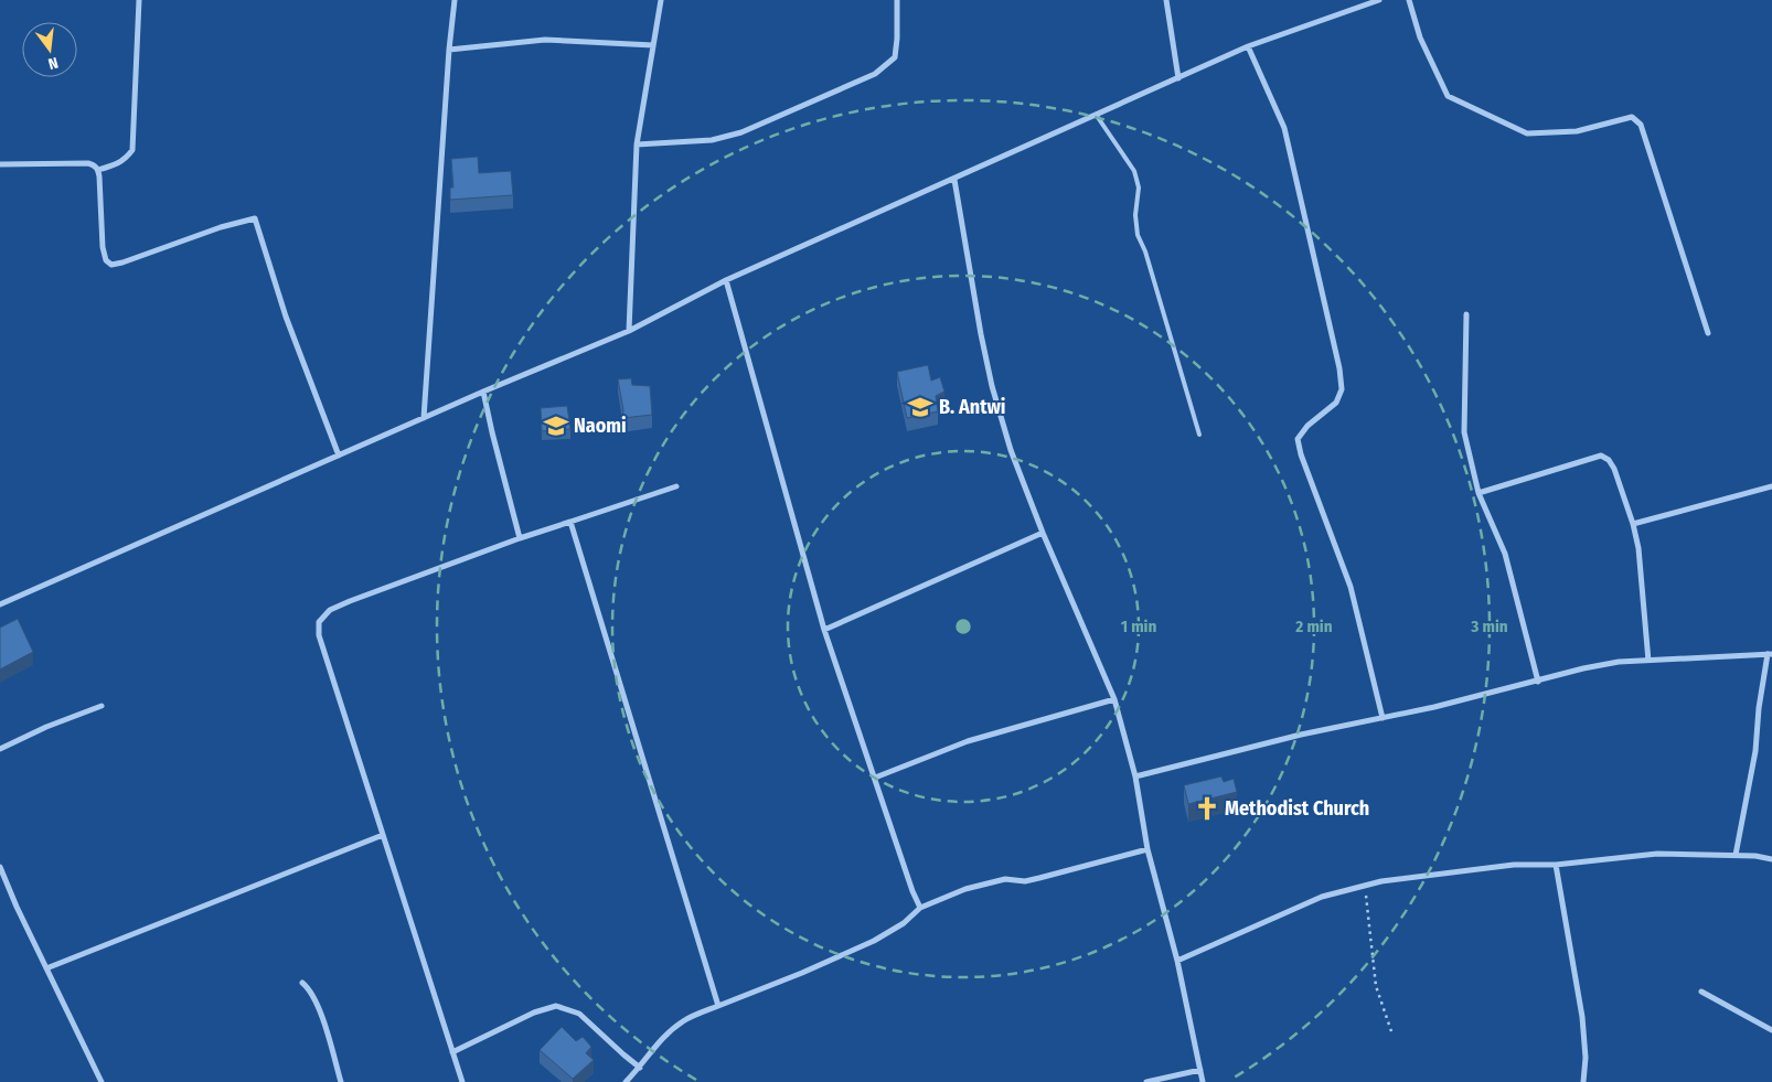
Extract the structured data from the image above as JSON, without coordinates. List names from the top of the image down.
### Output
{
  "places": {
    "school or university": ["B. Antwi", "Naomi"],
    "church": ["Methodist Church"]
  },
  "north": "bottom",
  "rings": ["1 min", "2 min", "3 min"]
}
